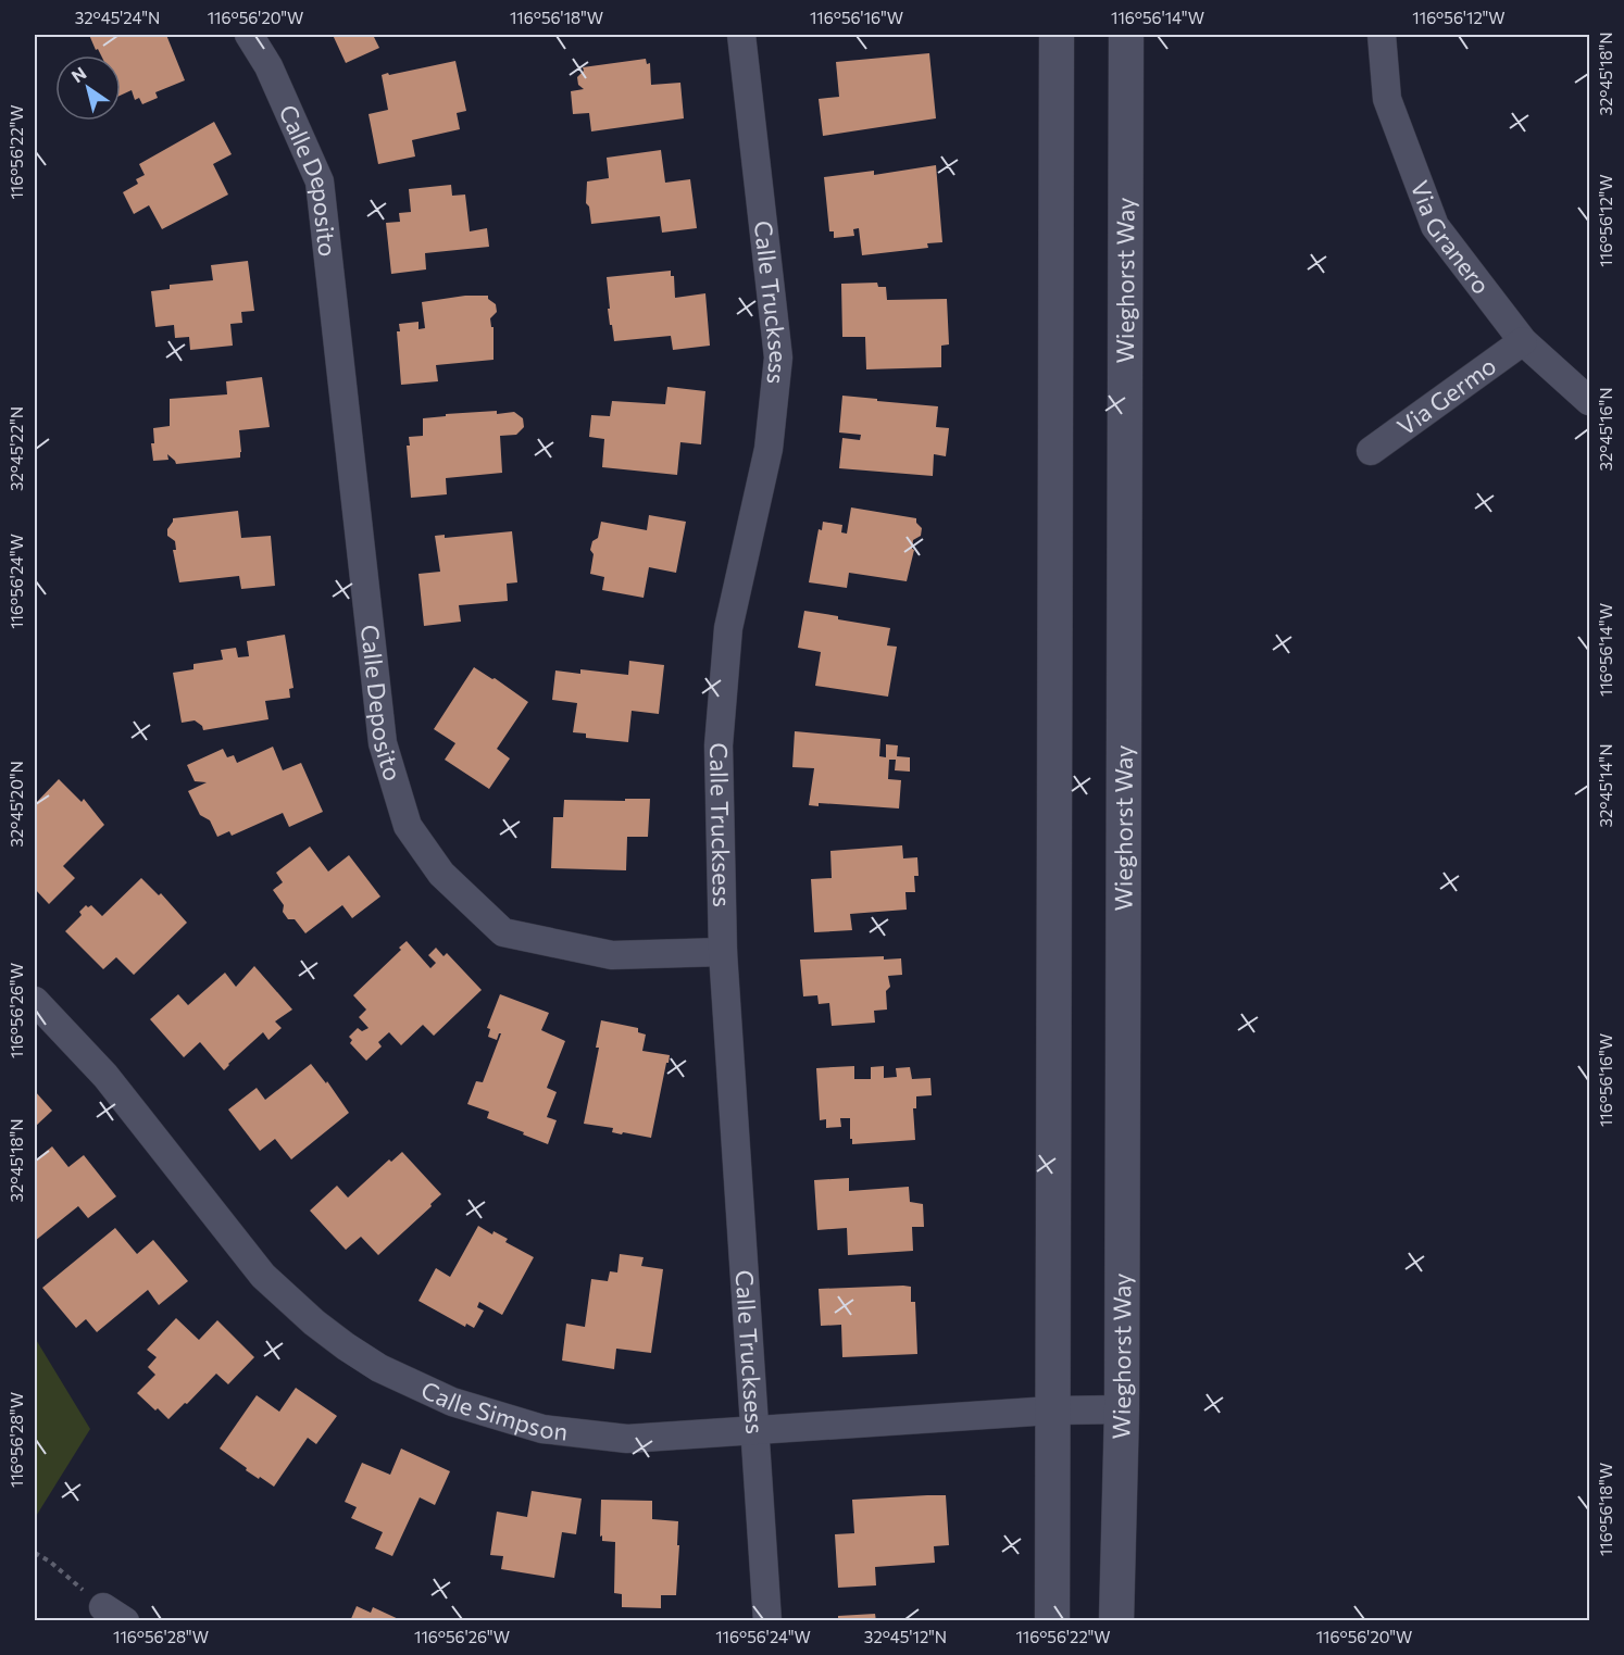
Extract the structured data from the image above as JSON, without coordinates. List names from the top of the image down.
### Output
{
  "streets": {
    "street": [
      "Calle Deposito",
      "Via Granero",
      "Wieghorst Way",
      "Calle Trucksess",
      "Via Germo",
      "Calle Simpson"
    ]
  },
  "crossings": [
    ["Calle Deposito", "Calle Trucksess"],
    ["Via Granero", "Via Germo"],
    ["Wieghorst Way", "Calle Simpson"],
    ["Calle Trucksess", "Calle Simpson"]
  ],
  "north": "top left",
  "coordinates": [
    "32°45'24\"N",
    "116°56'20\"W",
    "116°56'18\"W",
    "116°56'16\"W",
    "116°56'14\"W",
    "116°56'12\"W",
    "32°45'18\"N",
    "116°56'22\"W",
    "32°45'16\"N",
    "32°45'22\"N",
    "116°56'24\"W",
    "32°45'14\"N",
    "32°45'20\"N",
    "116°56'26\"W",
    "116°56'28\"W",
    "32°45'12\"N"
  ]
}
